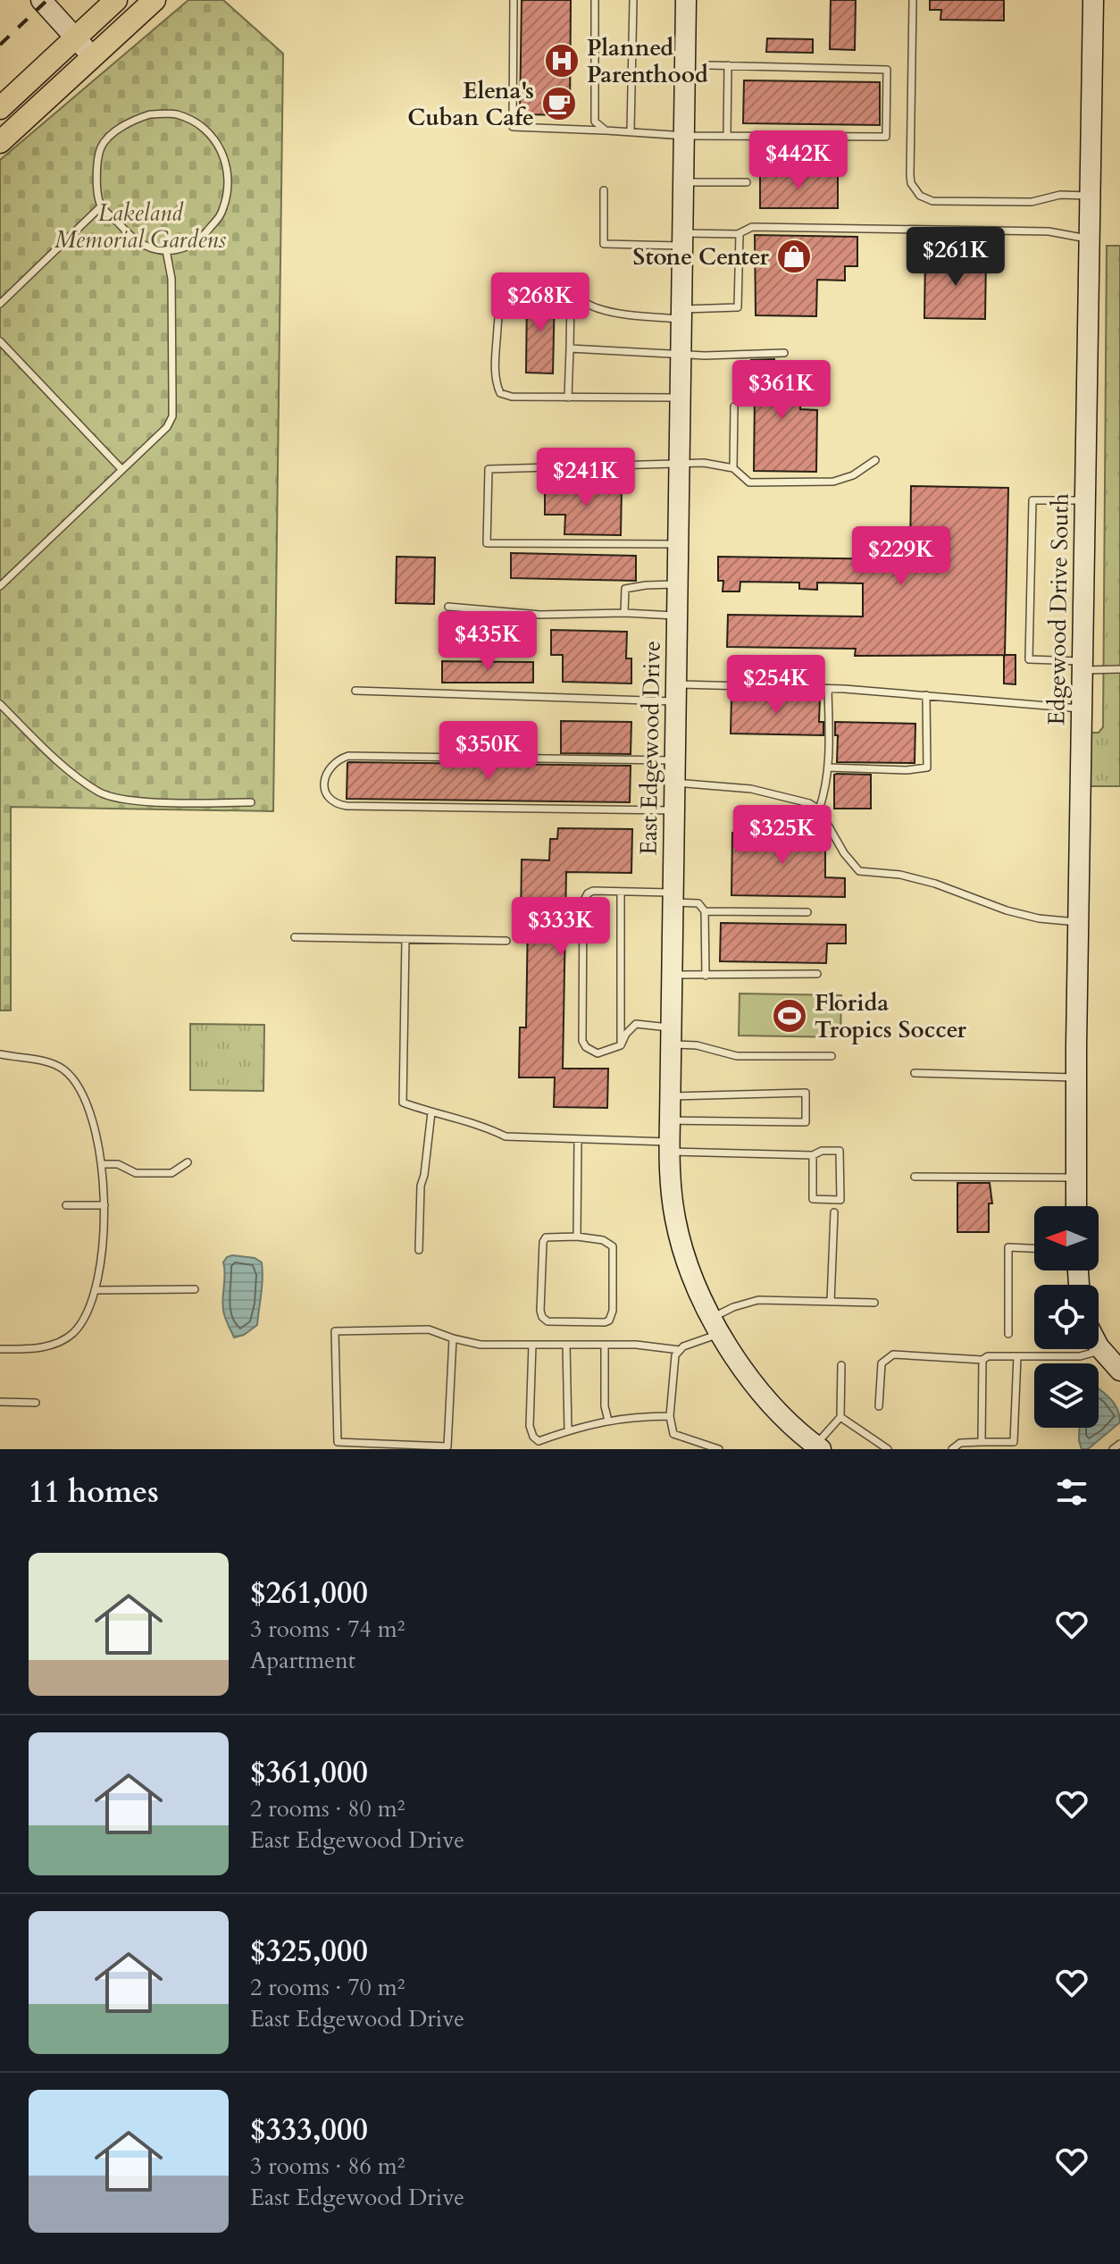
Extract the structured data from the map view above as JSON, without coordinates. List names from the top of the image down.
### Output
{
  "streets": {
    "main road": ["Edgewood Drive South", "East Edgewood Drive"]
  },
  "parks": ["Lakeland Memorial Gardens"],
  "places": {
    "hospital": ["Planned Parenthood"],
    "cafe": ["Elena's Cuban Cafe"],
    "shop": ["Stone Center"],
    "sports": ["Florida Tropics Soccer"]
  },
  "north": "left",
  "page": {
    "price": [
      "$442K",
      "$261K",
      "$268K",
      "$361K",
      "$241K",
      "$229K",
      "$435K",
      "$254K",
      "$350K",
      "$325K",
      "$333K"
    ],
    "heading": "11 homes",
    "list": [
      {
        "name": "$261,000",
        "note": "3 rooms · 74 m² · Apartment"
      },
      {
        "name": "$361,000",
        "note": "2 rooms · 80 m² · East Edgewood Drive"
      },
      {
        "name": "$325,000",
        "note": "2 rooms · 70 m² · East Edgewood Drive"
      },
      {
        "name": "$333,000",
        "note": "3 rooms · 86 m² · East Edgewood Drive"
      }
    ]
  }
}
